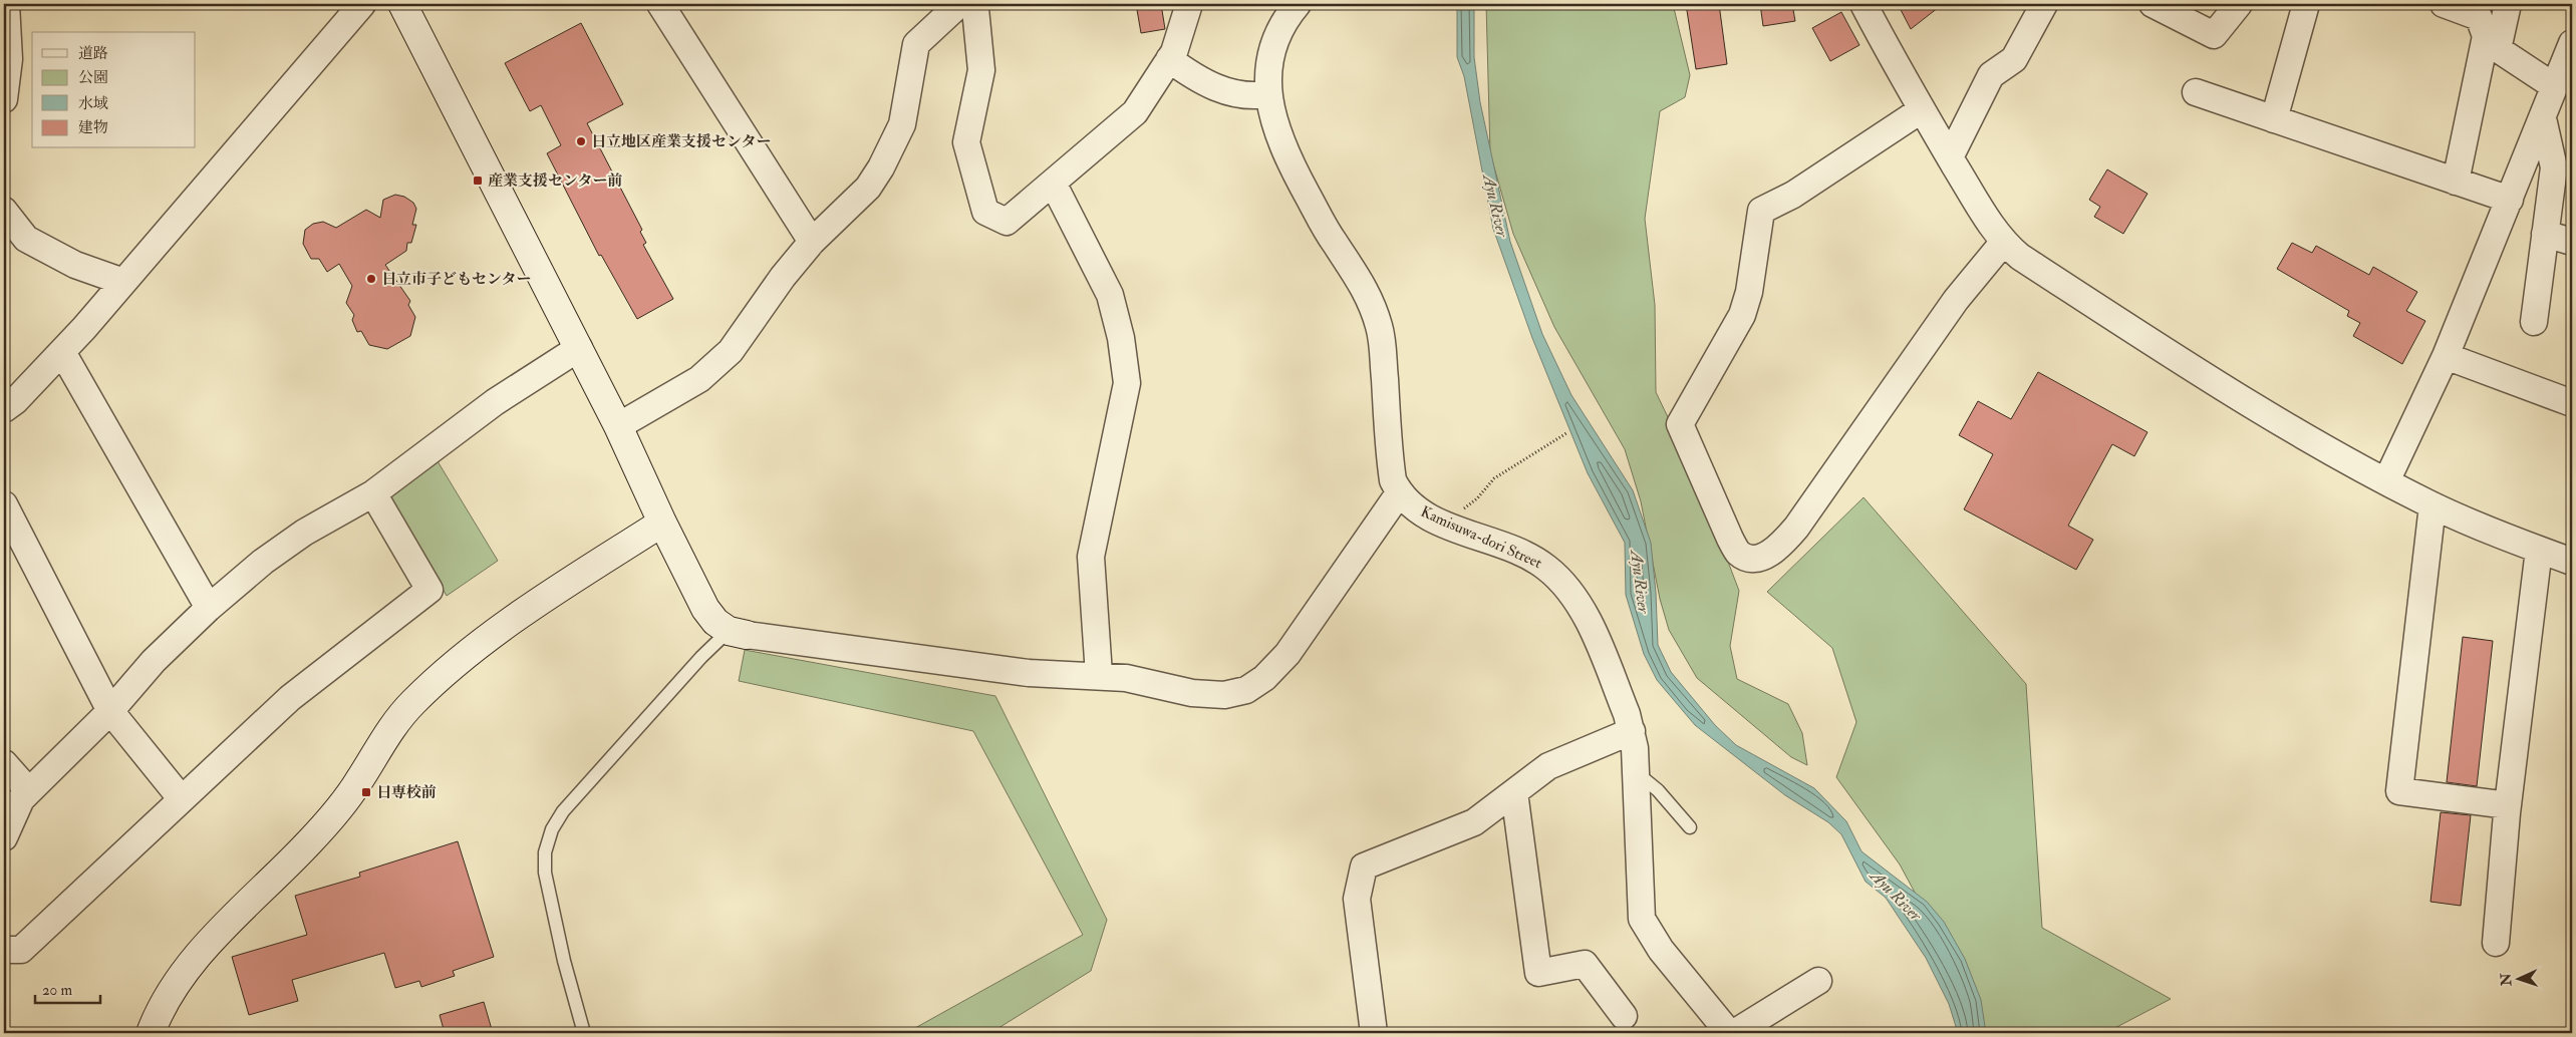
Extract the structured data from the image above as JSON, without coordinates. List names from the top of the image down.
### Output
{
  "streets": {
    "street": ["Kamisuwa-dori Street"]
  },
  "water": ["Ayu River"],
  "places": {
    "other": ["日立地区産業支援センター", "日立市子どもセンター"],
    "transit": ["産業支援センター前", "日専校前"]
  },
  "legend": [
    "道路",
    "公園",
    "水域",
    "建物"
  ],
  "scale_bar": "20 m",
  "north": "left"
}
